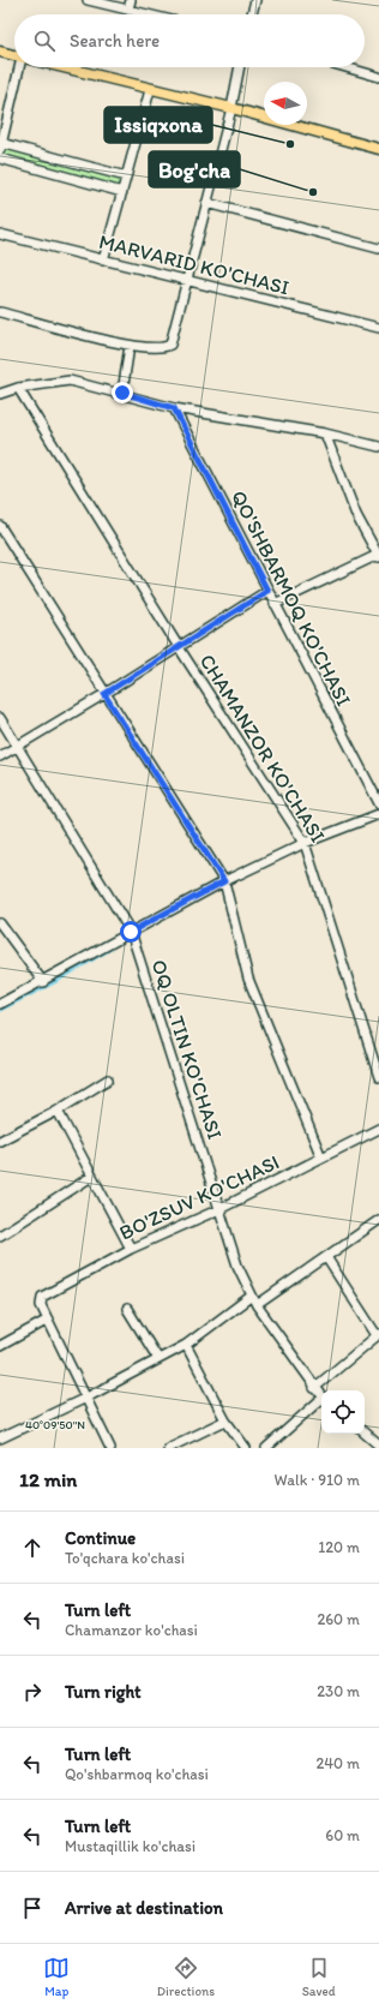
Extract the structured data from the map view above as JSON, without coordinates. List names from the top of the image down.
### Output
{
  "streets": {
    "street": [
      "MARVARID KO'CHASI",
      "QO'SHBARMOQ KO'CHASI",
      "CHAMANZOR KO'CHASI",
      "OQ OLTIN KO'CHASI",
      "BO'ZSUV KO'CHASI"
    ]
  },
  "crossings": [
    ["OQ OLTIN KO'CHASI", "BO'ZSUV KO'CHASI"]
  ],
  "places": ["Issiqxona", "Bog'cha"],
  "north": "left",
  "page": {
    "search": "Search here",
    "heading": ["12 min", "Walk · 910 m"],
    "list": [
      ["Continue", "To'qchara ko'chasi", "120 m"],
      ["Turn left", "Chamanzor ko'chasi", "260 m"],
      ["Turn right", "230 m"],
      ["Turn left", "Qo'shbarmoq ko'chasi", "240 m"],
      ["Turn left", "Mustaqillik ko'chasi", "60 m"],
      "Arrive at destination"
    ],
    "nav": ["Map", "Directions", "Saved"]
  },
  "coordinates": ["40°09'50\"N"]
}
